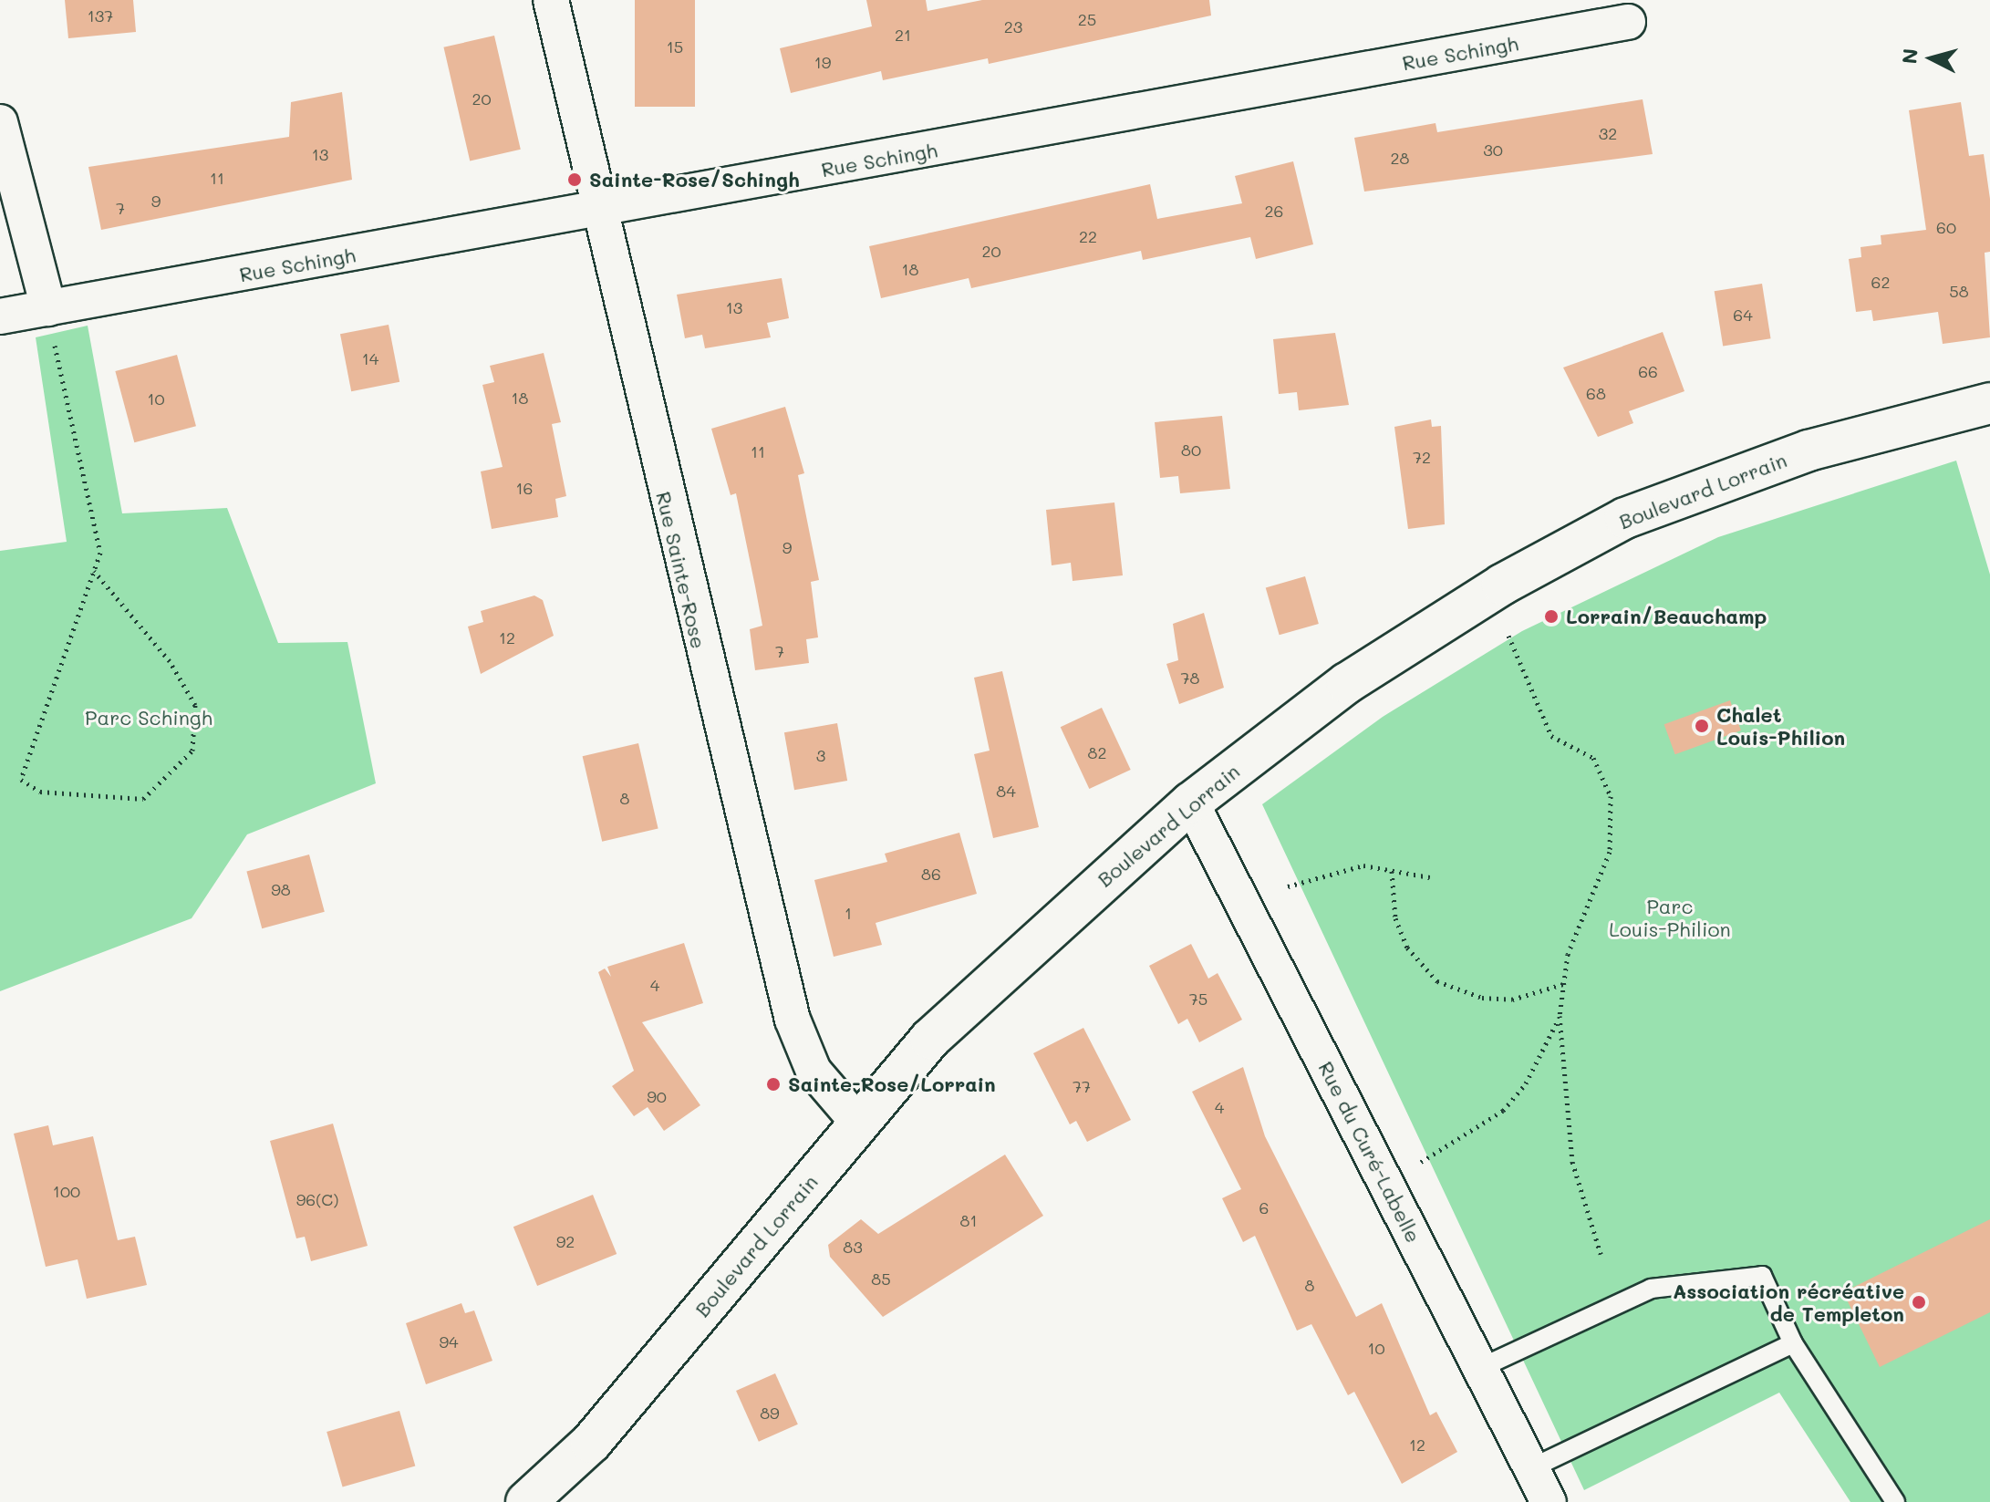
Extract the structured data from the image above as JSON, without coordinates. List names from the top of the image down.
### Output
{
  "streets": {
    "main road": ["Boulevard Lorrain"],
    "street": ["Rue Schingh", "Rue Sainte-Rose", "Rue du Curé-Labelle"]
  },
  "crossings": [
    ["Rue Schingh", "Rue Sainte-Rose"],
    ["Boulevard Lorrain", "Rue Sainte-Rose"],
    ["Boulevard Lorrain", "Rue du Curé-Labelle"]
  ],
  "parks": ["Parc Schingh", "Parc Louis-Philion"],
  "places": [
    "Sainte-Rose/Schingh",
    "Lorrain/Beauchamp",
    "Chalet Louis-Philion",
    "Sainte-Rose/Lorrain",
    "Association récréative de Templeton"
  ],
  "house_numbers": [
    "137",
    "25",
    "23",
    "21",
    "15",
    "19",
    "20",
    "32",
    "30",
    "13",
    "28",
    "11",
    "9",
    "7",
    "26",
    "60",
    "22",
    "20",
    "18",
    "62",
    "58",
    "13",
    "64",
    "14",
    "66",
    "68",
    "18",
    "10",
    "80",
    "11",
    "72",
    "16",
    "9",
    "12",
    "7",
    "78",
    "82",
    "3",
    "84",
    "8",
    "86",
    "98",
    "1",
    "4",
    "75",
    "77",
    "90",
    "4",
    "100",
    "96(C)",
    "6",
    "81",
    "92",
    "83",
    "85",
    "8",
    "94",
    "10",
    "89",
    "12"
  ],
  "north": "left"
}
